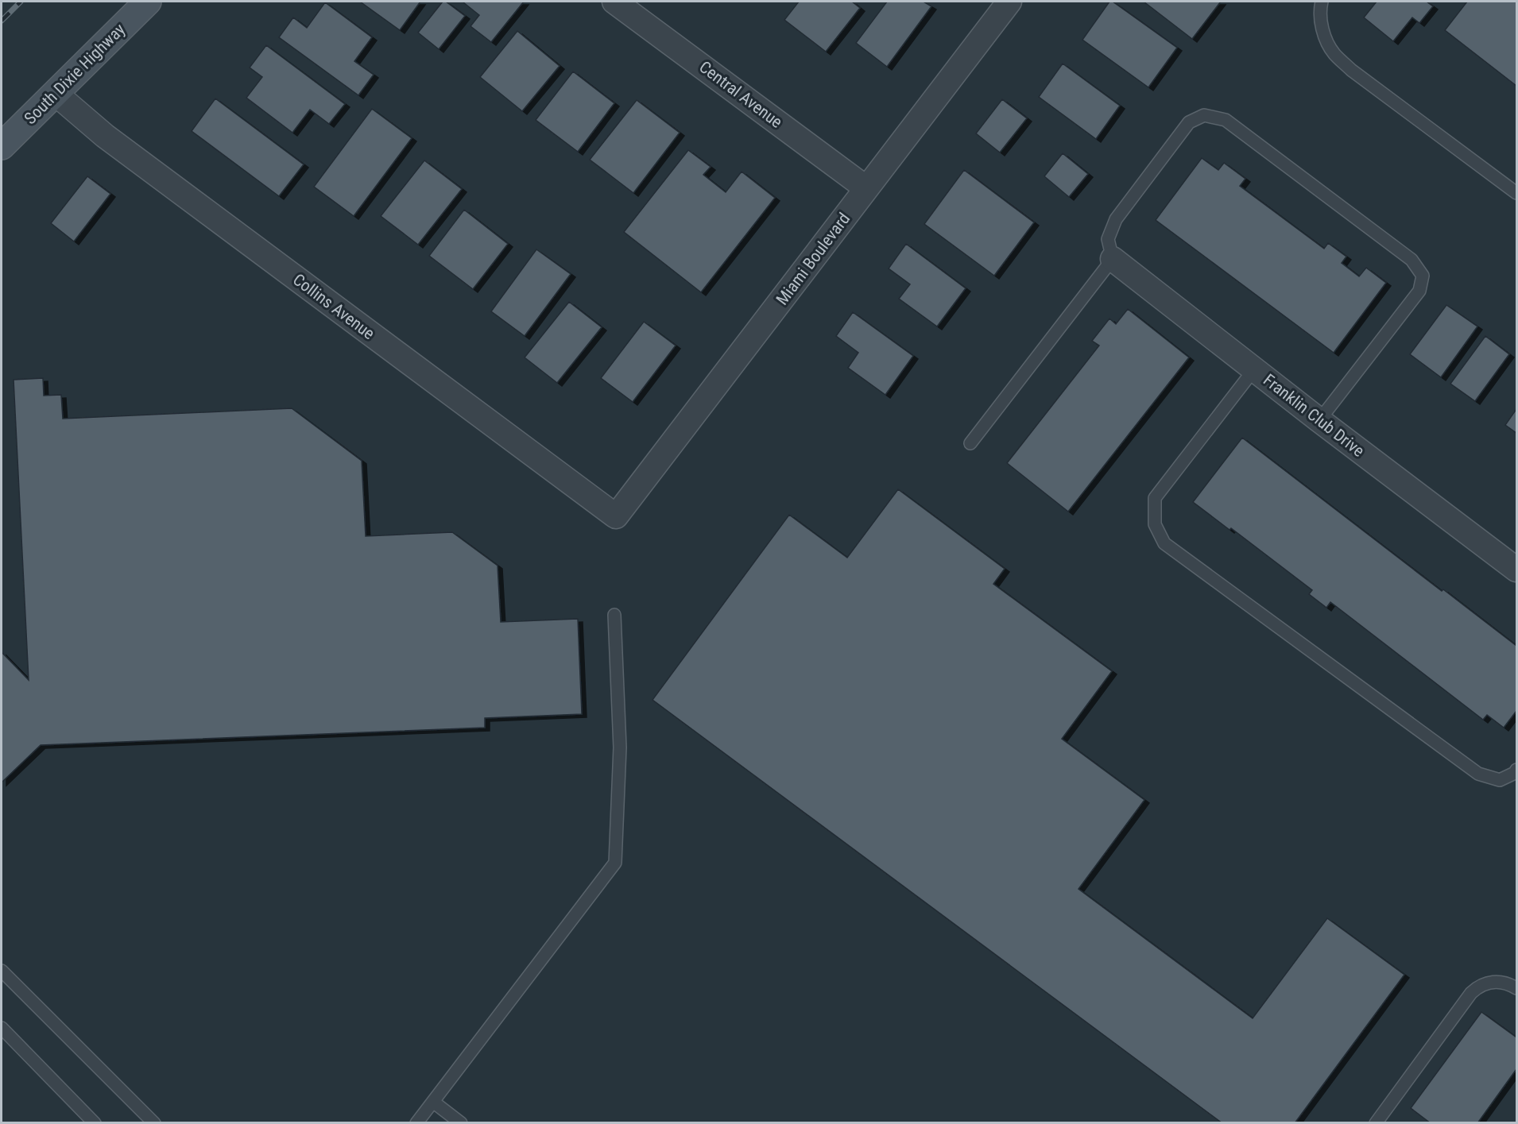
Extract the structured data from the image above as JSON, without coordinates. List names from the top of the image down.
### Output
{
  "streets": {
    "street": [
      "South Dixie Highway",
      "Central Avenue",
      "Miami Boulevard",
      "Collins Avenue",
      "Franklin Club Drive"
    ]
  },
  "crossings": [
    ["South Dixie Highway", "Collins Avenue"],
    ["Central Avenue", "Miami Boulevard"],
    ["Miami Boulevard", "Collins Avenue"]
  ]
}
